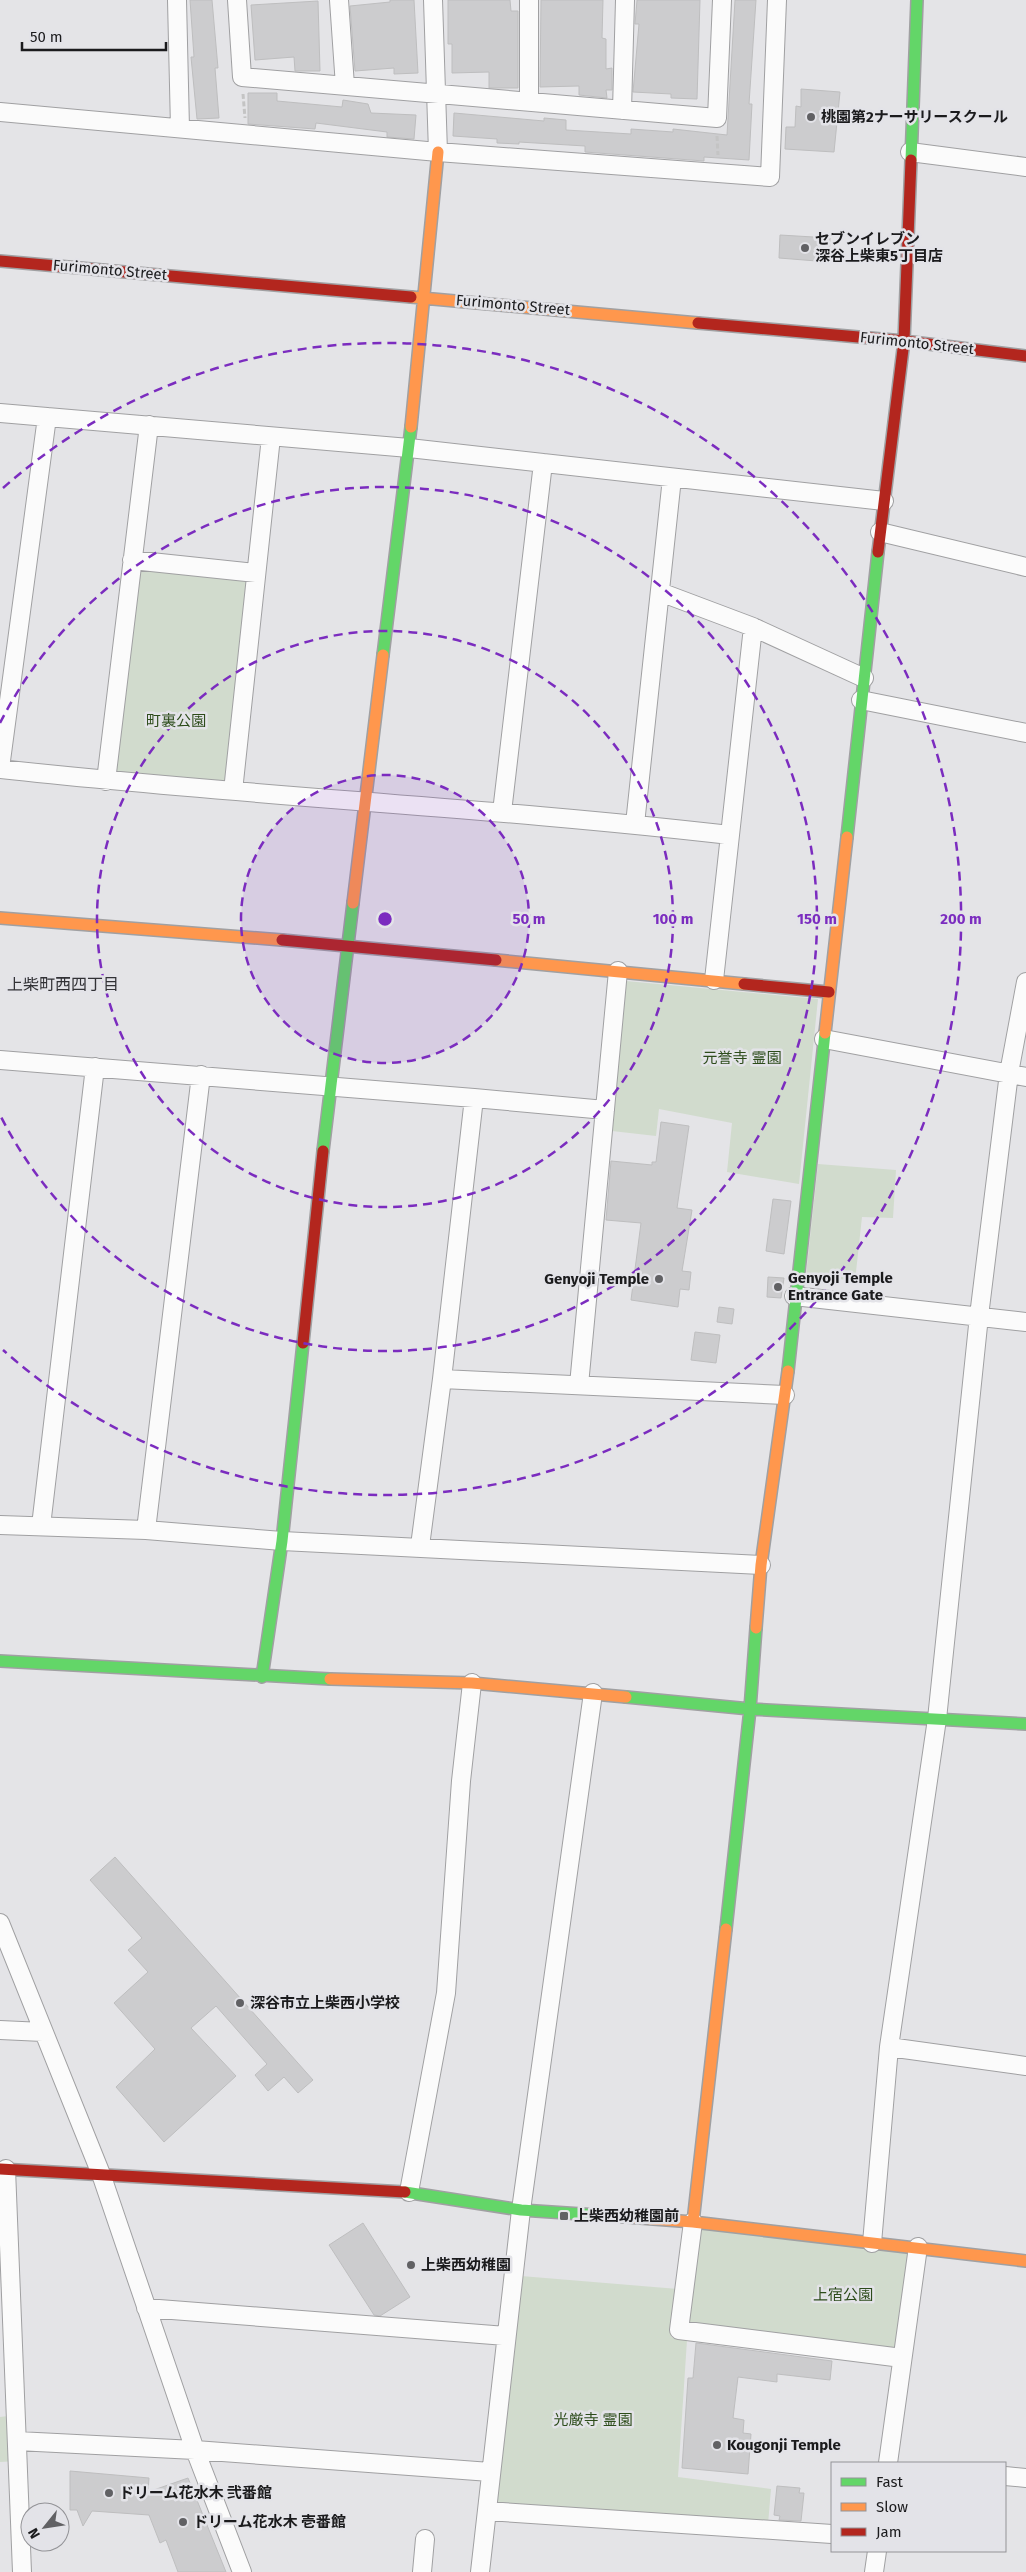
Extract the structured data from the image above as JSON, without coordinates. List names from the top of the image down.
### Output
{
  "streets": {
    "street": ["Furimonto Street"]
  },
  "districts": ["上柴町西四丁目"],
  "parks": [
    "町裏公園",
    "元誉寺 霊園",
    "上宿公園",
    "光厳寺 霊園"
  ],
  "places": {
    "other": [
      "桃園第2ナーサリースクール",
      "セブンイレブン 深谷上柴東5丁目店",
      "Genyoji Temple",
      "Genyoji Temple Entrance Gate",
      "深谷市立上柴西小学校",
      "上柴西幼稚園",
      "Kougonji Temple",
      "ドリーム花水木 弐番館",
      "ドリーム花水木 壱番館"
    ],
    "transit": ["上柴西幼稚園前"]
  },
  "legend": ["Fast", "Slow", "Jam"],
  "scale_bar": "50 m",
  "north": "bottom left",
  "rings": [
    "50 m",
    "100 m",
    "150 m",
    "200 m"
  ]
}
